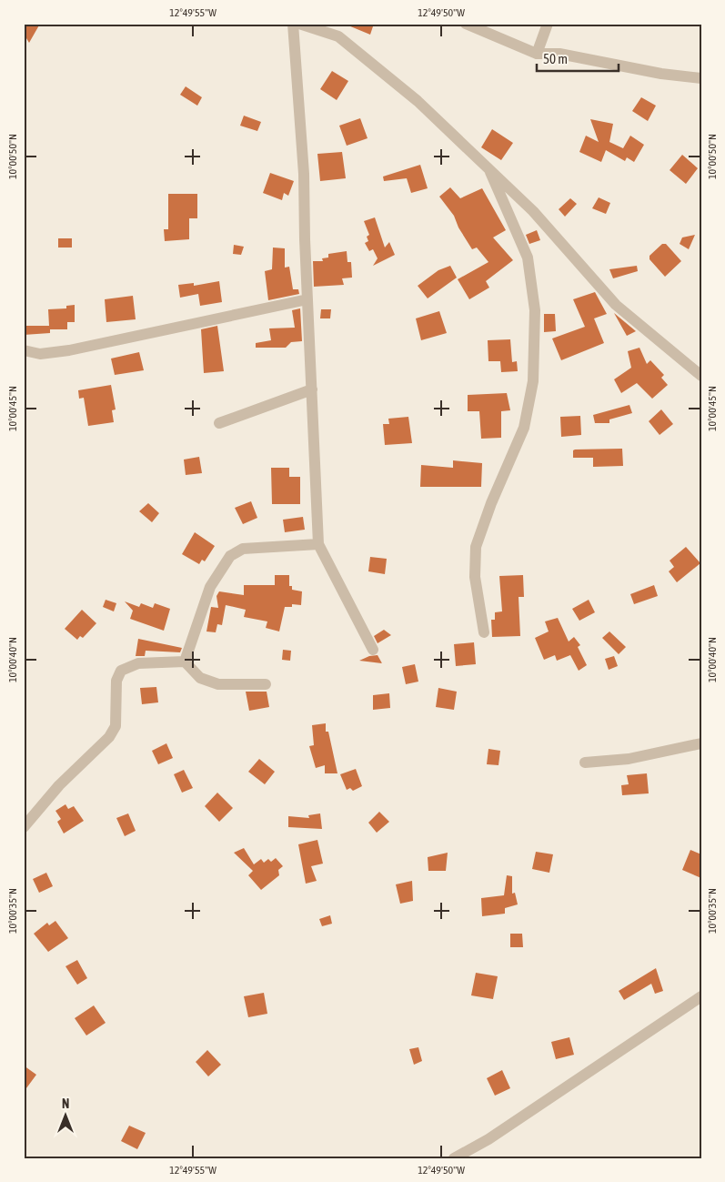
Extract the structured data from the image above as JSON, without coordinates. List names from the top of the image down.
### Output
{
  "scale_bar": "50 m",
  "north": "top",
  "coordinates": [
    "12°49'55\"W",
    "12°49'50\"W",
    "10°00'50\"N",
    "10°00'45\"N",
    "10°00'40\"N",
    "10°00'35\"N"
  ]
}
